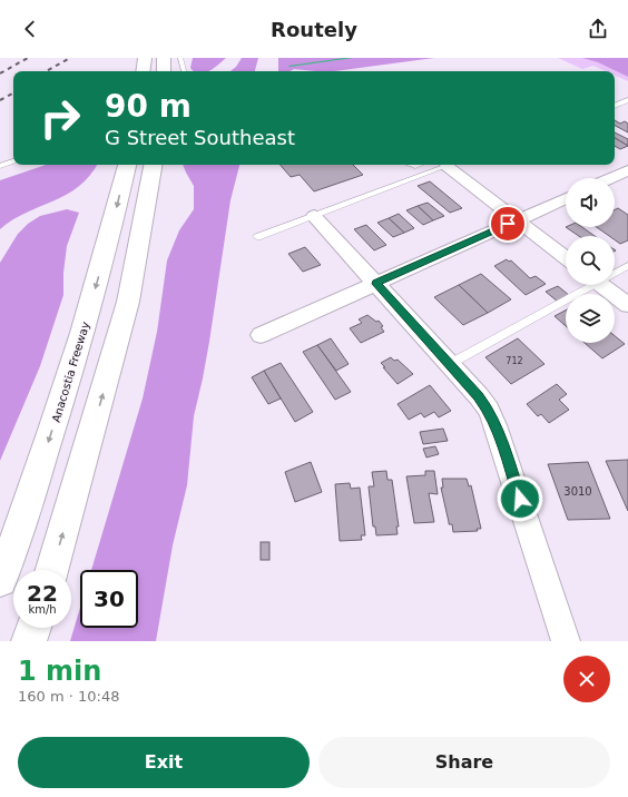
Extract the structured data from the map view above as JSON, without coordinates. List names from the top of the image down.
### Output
{
  "streets": {
    "highway": ["Anacostia Freeway"]
  },
  "house_numbers": ["712", "3010"],
  "page": {
    "header": "Routely",
    "turn": ["90 m", "G Street Southeast"],
    "speed": "22 km/h",
    "limit": "30",
    "heading": ["1 min", "160 m · 10:48"],
    "buttons": ["Exit", "Share"]
  }
}
